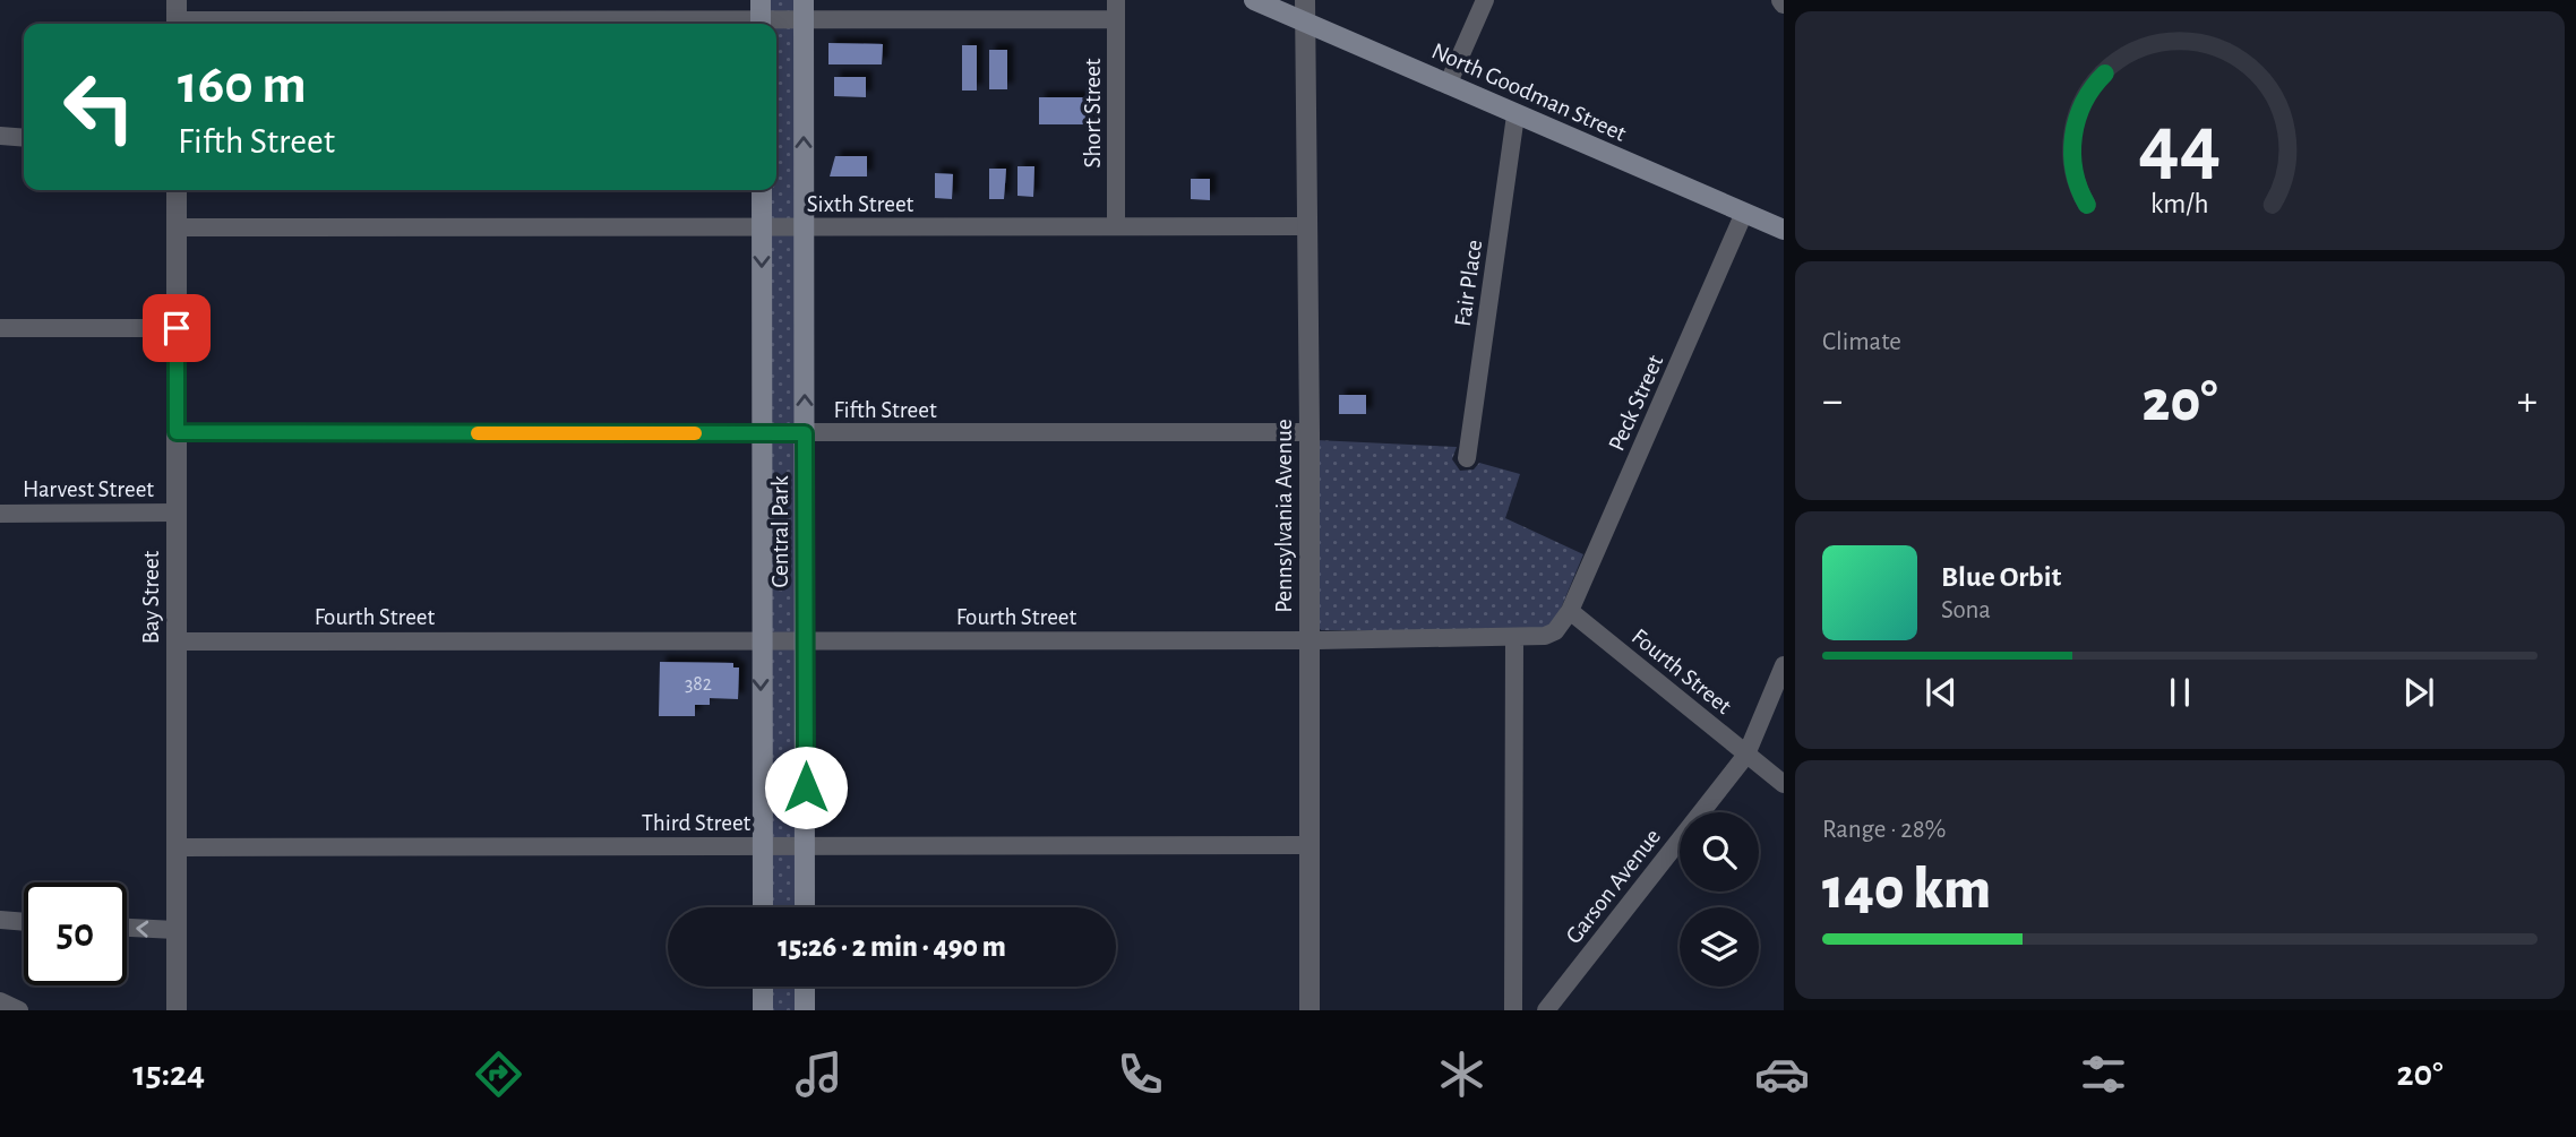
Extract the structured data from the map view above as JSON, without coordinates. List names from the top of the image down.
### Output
{
  "streets": {
    "main road": ["North Goodman Street", "Central Park"],
    "street": [
      "Short Street",
      "Sixth Street",
      "Fair Place",
      "Peck Street",
      "Fifth Street",
      "Harvest Street",
      "Pennsylvania Avenue",
      "Bay Street",
      "Fourth Street",
      "Third Street",
      "Garson Avenue"
    ]
  },
  "crossings": [
    ["North Goodman Street", "Fair Place"],
    ["North Goodman Street", "Peck Street"],
    ["North Goodman Street", "Pennsylvania Avenue"],
    ["Short Street", "Sixth Street"],
    ["Sixth Street", "Pennsylvania Avenue"],
    ["Sixth Street", "Central Park"],
    ["Sixth Street", "Bay Street"],
    ["Peck Street", "Fourth Street"],
    ["Fifth Street", "Pennsylvania Avenue"],
    ["Fifth Street", "Central Park"],
    ["Fifth Street", "Bay Street"],
    ["Harvest Street", "Bay Street"],
    ["Pennsylvania Avenue", "Fourth Street"],
    ["Pennsylvania Avenue", "Third Street"],
    ["Central Park", "Fourth Street"],
    ["Central Park", "Third Street"],
    ["Bay Street", "Fourth Street"],
    ["Bay Street", "Third Street"],
    ["Fourth Street", "Garson Avenue"]
  ],
  "house_numbers": ["382"],
  "page": {
    "turn": ["160 m", "Fifth Street"],
    "tile": [
      "Climate",
      ["Range · 28%", "140 km"]
    ],
    "heat": ["−", "20°", "+"],
    "song": ["Blue Orbit", "Sona"],
    "limit": "50",
    "trip": "15:26 · 2 min · 490 m",
    "tabs": ["15:24", "20°"],
    "gauge": ["44", "km/h"]
  }
}
